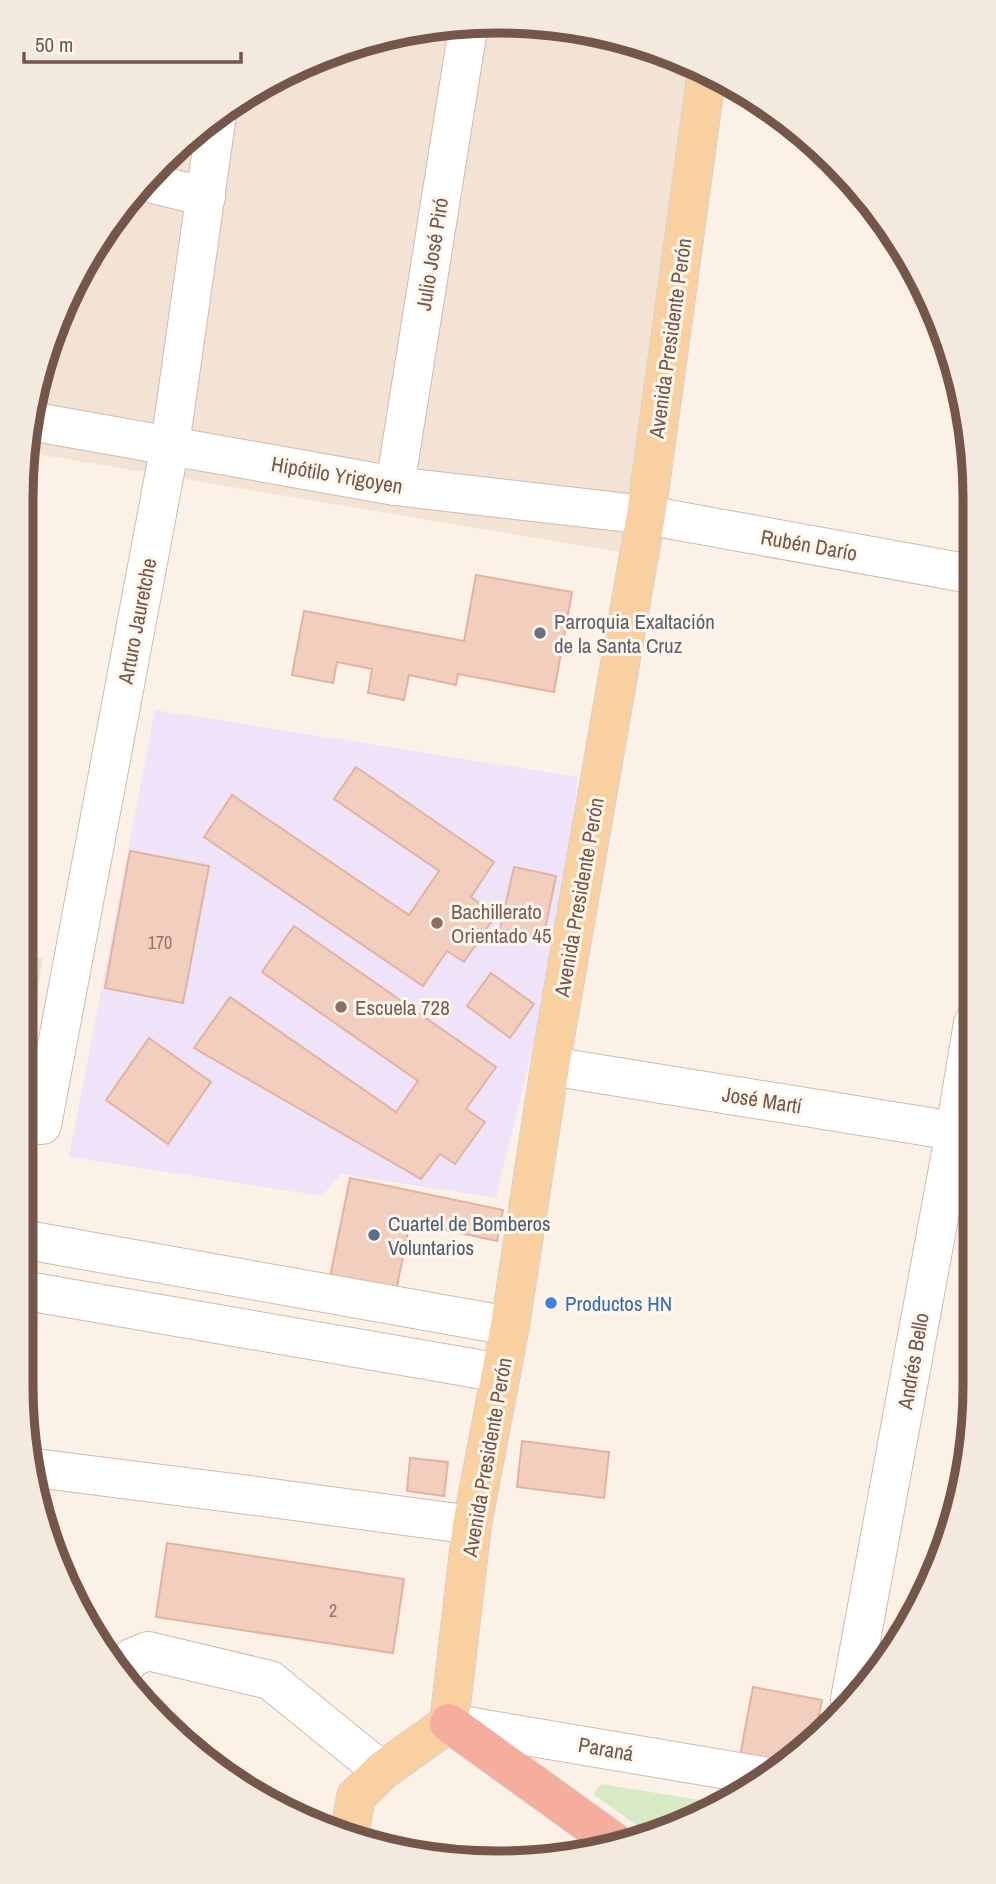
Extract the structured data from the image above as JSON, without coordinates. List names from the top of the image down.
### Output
{
  "streets": {
    "main road": ["Avenida Presidente Perón"],
    "street": [
      "Julio José Piró",
      "Hipótilo Yrigoyen",
      "Rubén Darío",
      "Arturo Jauretche",
      "José Martí",
      "Andrés Bello",
      "Paraná"
    ]
  },
  "crossings": [
    ["Julio José Piró", "Hipótilo Yrigoyen"],
    ["Avenida Presidente Perón", "Hipótilo Yrigoyen"],
    ["Avenida Presidente Perón", "Rubén Darío"],
    ["Avenida Presidente Perón", "José Martí"],
    ["Avenida Presidente Perón", "Paraná"],
    ["Hipótilo Yrigoyen", "Rubén Darío"],
    ["Hipótilo Yrigoyen", "Arturo Jauretche"]
  ],
  "places": [
    "Parroquia Exaltación de la Santa Cruz",
    "Bachillerato Orientado 45",
    "Escuela 728",
    "Cuartel de Bomberos Voluntarios",
    "Productos HN"
  ],
  "house_numbers": ["170", "2"],
  "scale_bar": "50 m"
}
